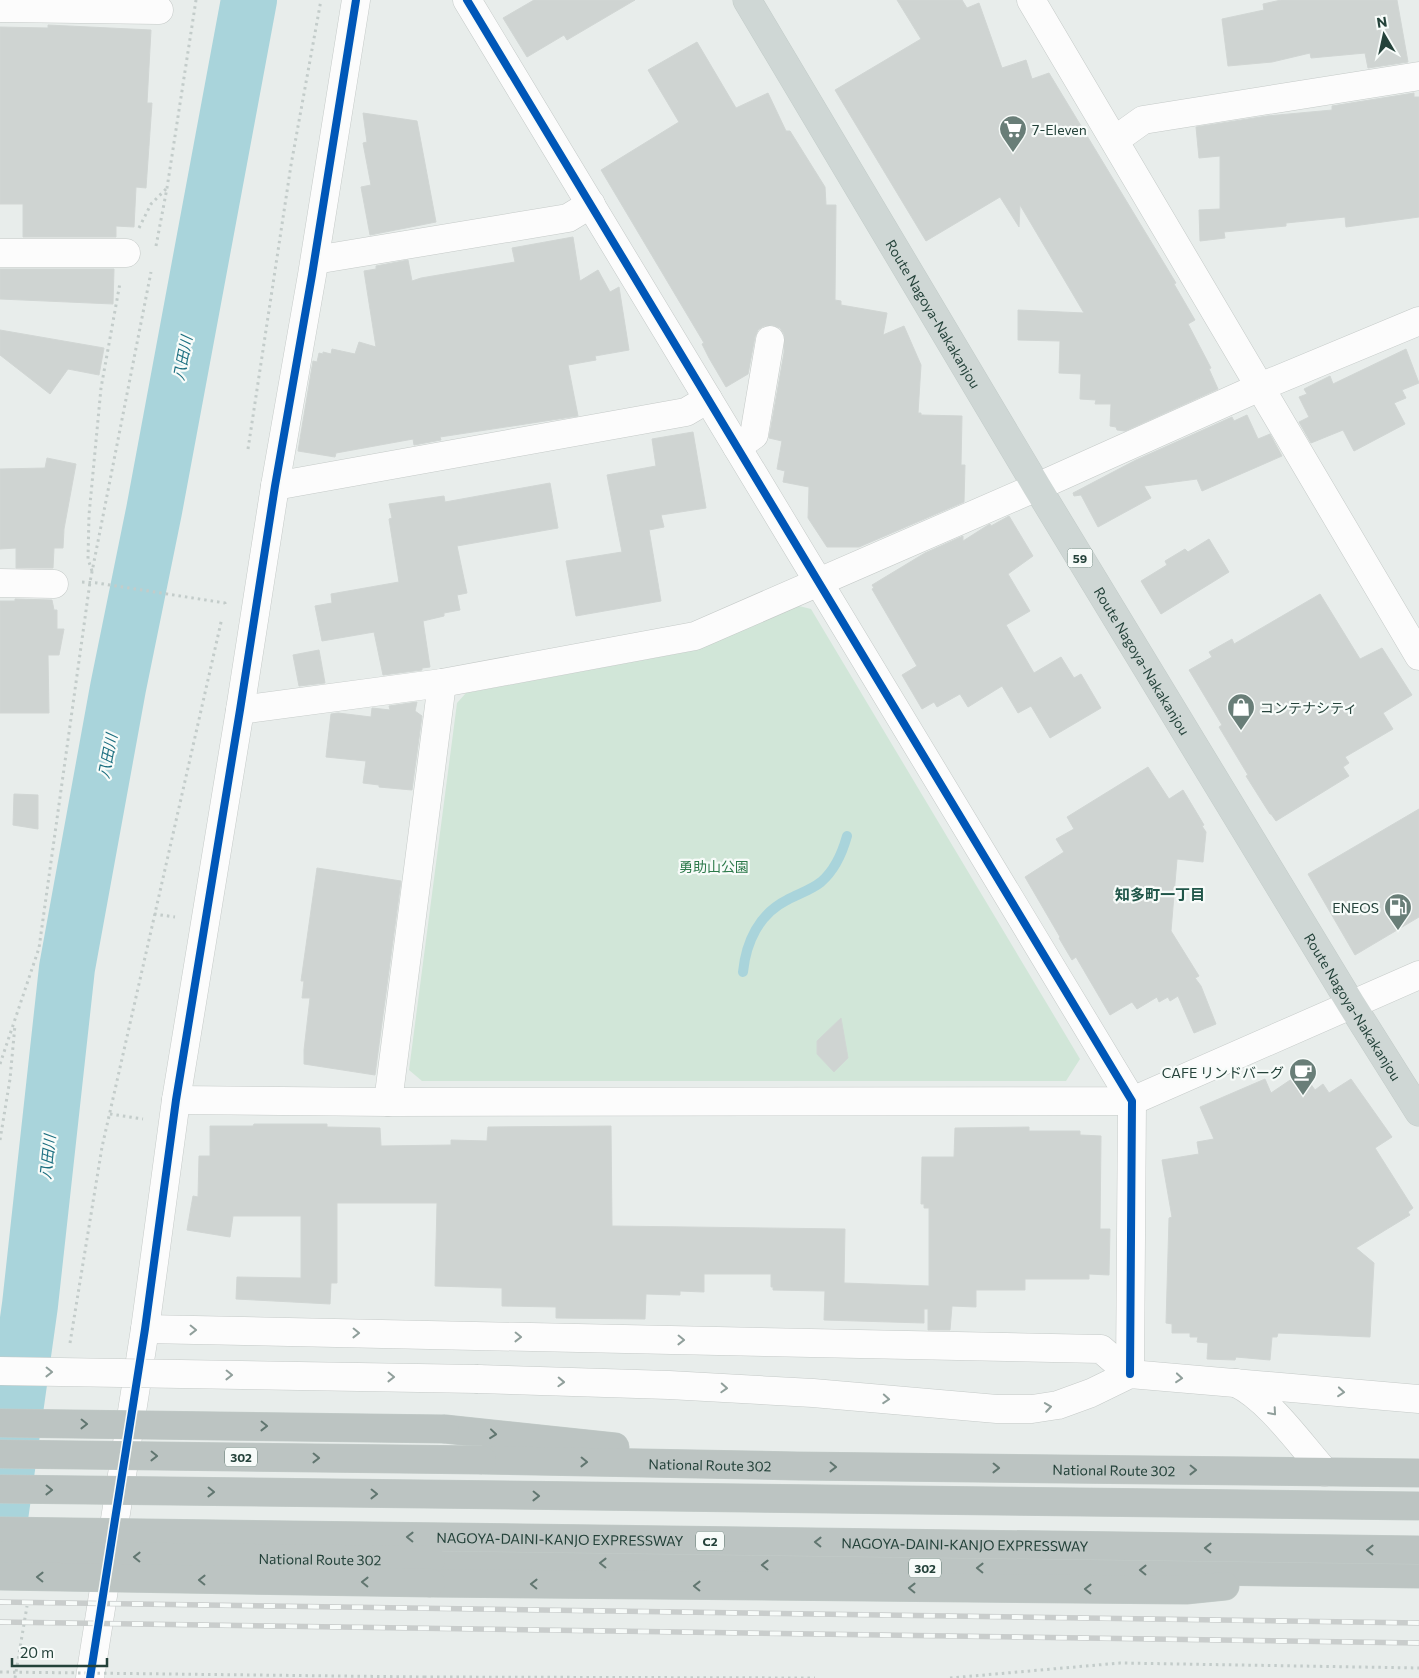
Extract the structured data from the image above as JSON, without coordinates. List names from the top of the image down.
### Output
{
  "streets": {
    "highway": [
      "302",
      "National Route 302",
      "NAGOYA-DAINI-KANJO EXPRESSWAY",
      "C2"
    ],
    "main road": ["Route Nagoya-Nakakanjou", "59"]
  },
  "districts": ["知多町一丁目"],
  "water": ["八田川"],
  "parks": ["勇助山公園"],
  "places": {
    "supermarket": ["7-Eleven"],
    "shop": ["コンテナシティ"],
    "fuel station": ["ENEOS"],
    "cafe": ["CAFE リンドバーグ"]
  },
  "scale_bar": "20 m",
  "north": "top"
}
